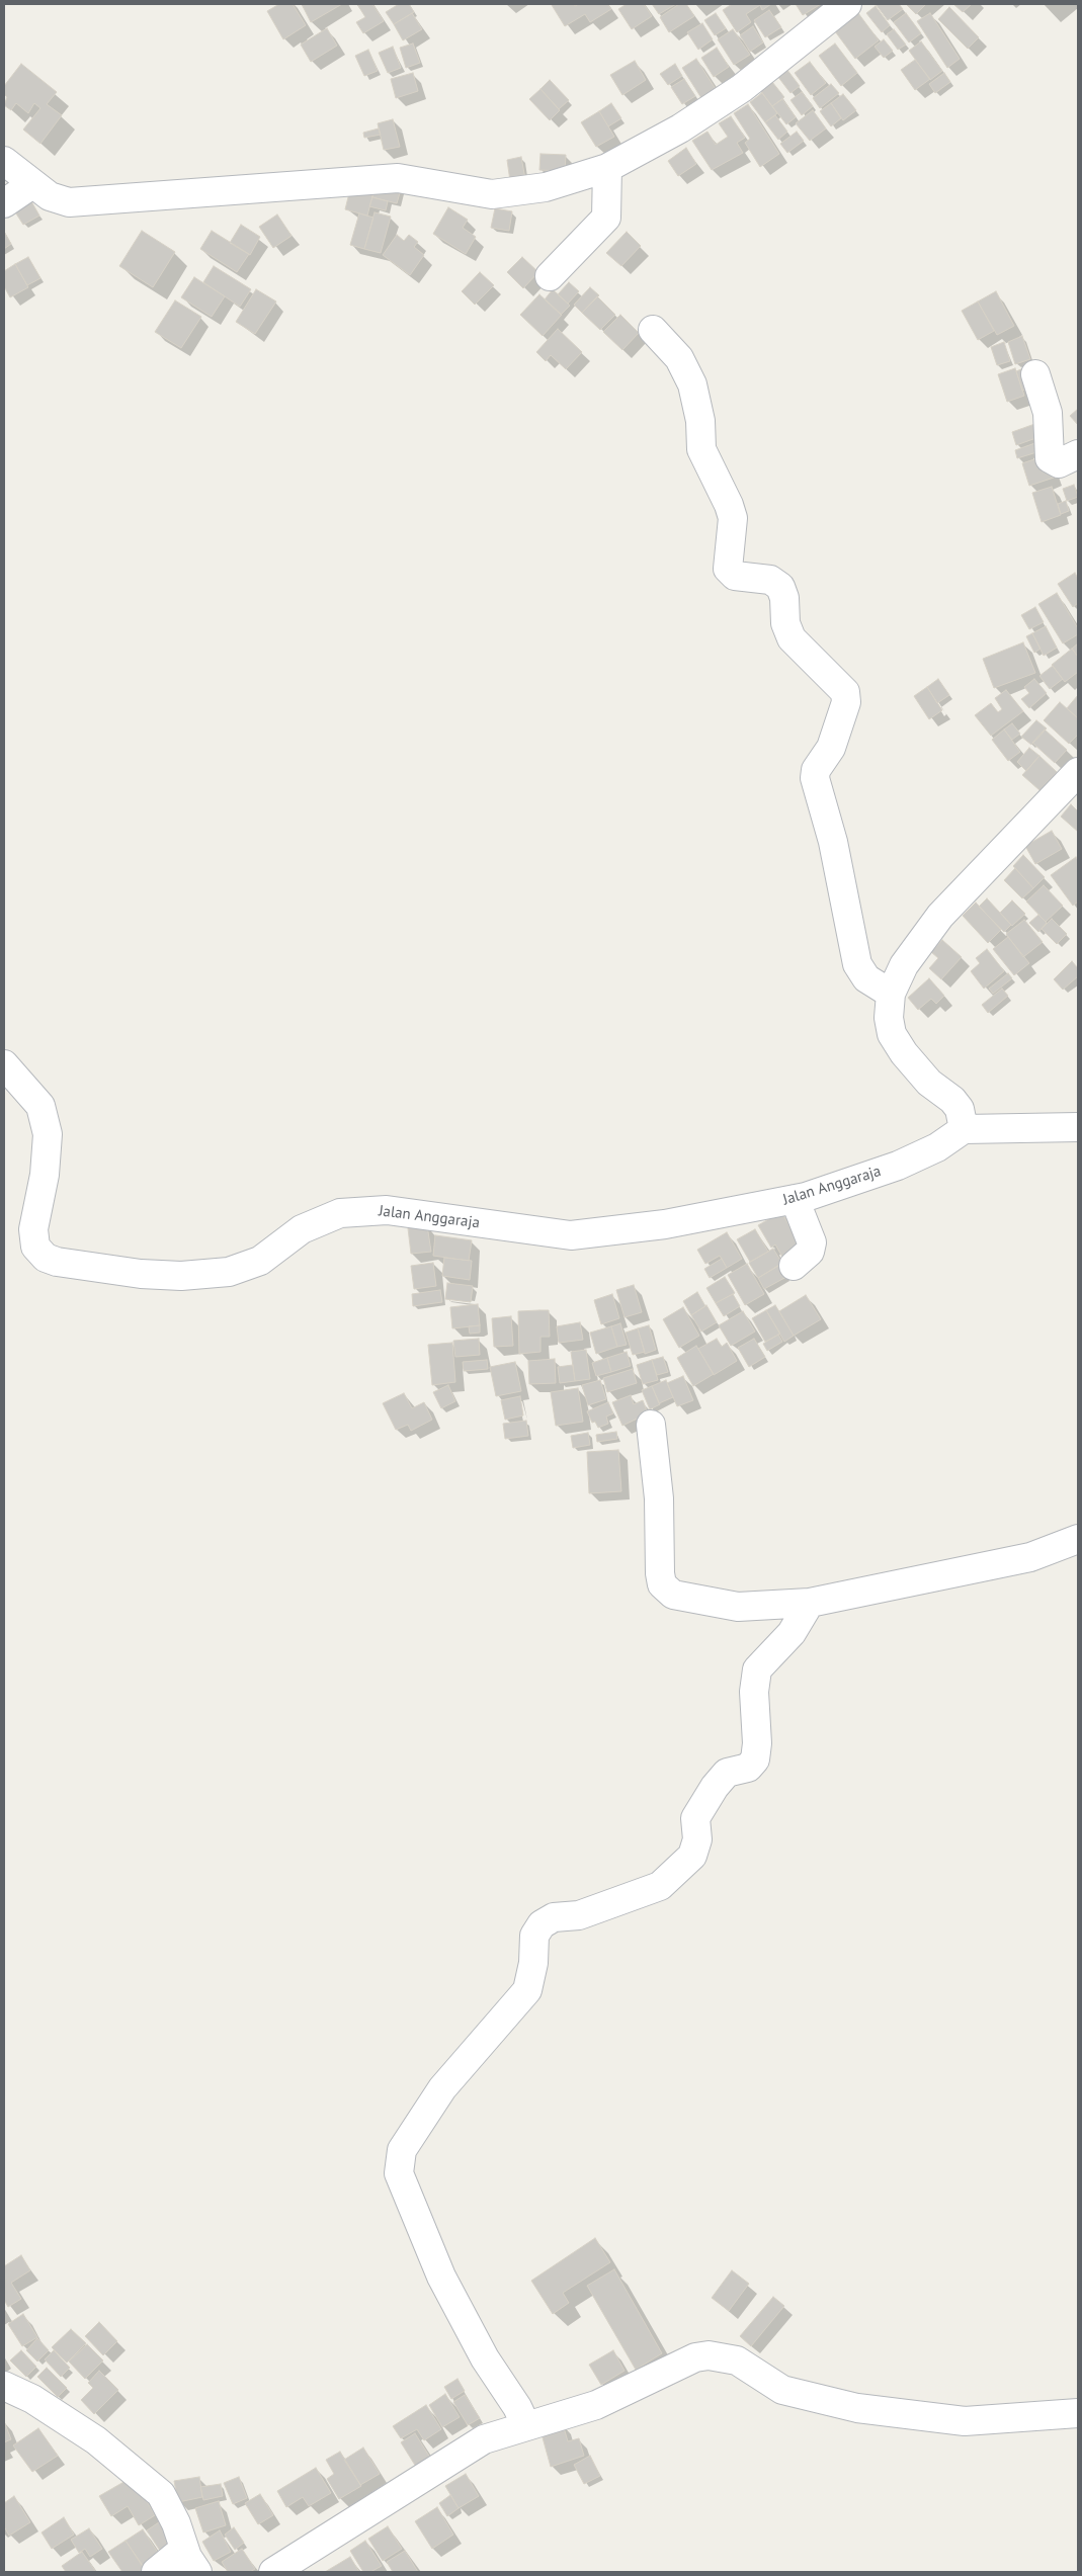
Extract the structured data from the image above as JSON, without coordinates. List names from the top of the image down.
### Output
{
  "streets": {
    "street": ["Jalan Anggaraja"]
  }
}
